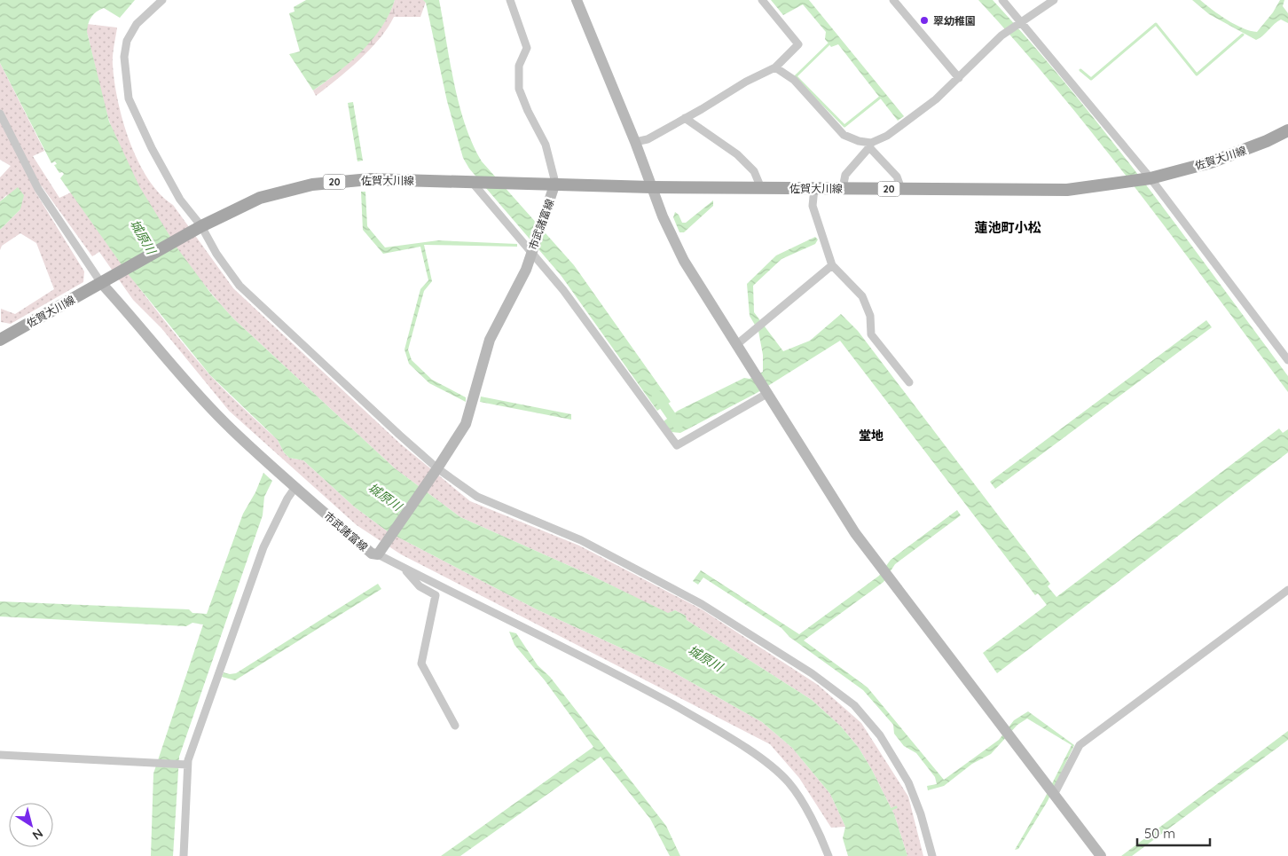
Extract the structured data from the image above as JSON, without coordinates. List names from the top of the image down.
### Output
{
  "streets": {
    "main road": ["佐賀大川線", "20", "市武諸富線"]
  },
  "crossings": [
    ["佐賀大川線", "20"],
    ["佐賀大川線", "市武諸富線"],
    ["20", "市武諸富線"]
  ],
  "districts": ["蓮池町小松", "堂地"],
  "water": ["城原川"],
  "places": ["翠幼稚園"],
  "scale_bar": "50 m",
  "north": "bottom right"
}
